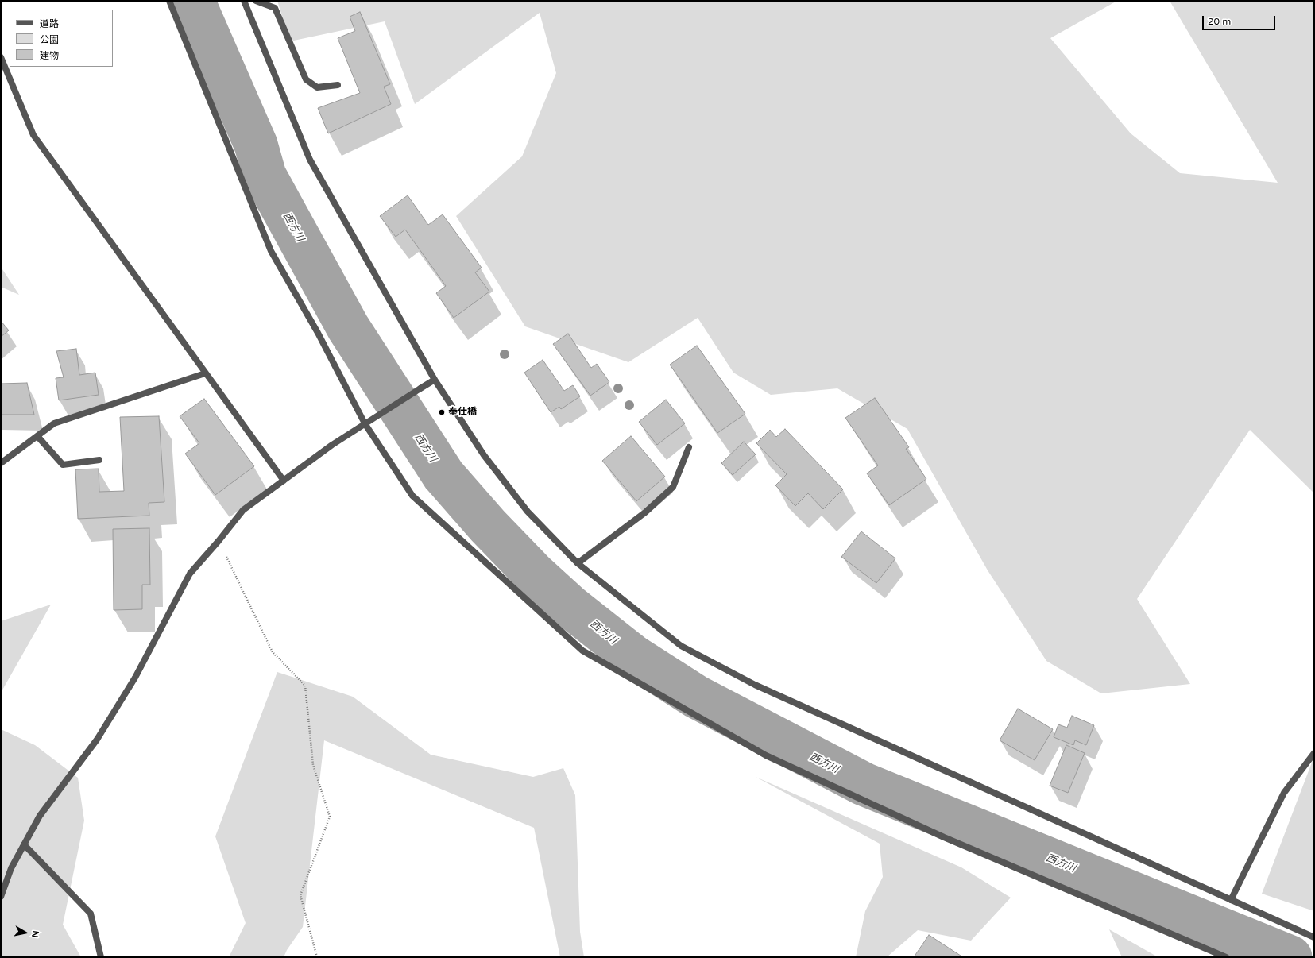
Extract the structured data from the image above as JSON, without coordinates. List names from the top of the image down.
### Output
{
  "water": ["西方川"],
  "places": ["奉仕橋"],
  "legend": ["道路", "公園", "建物"],
  "scale_bar": "20 m",
  "north": "right"
}
